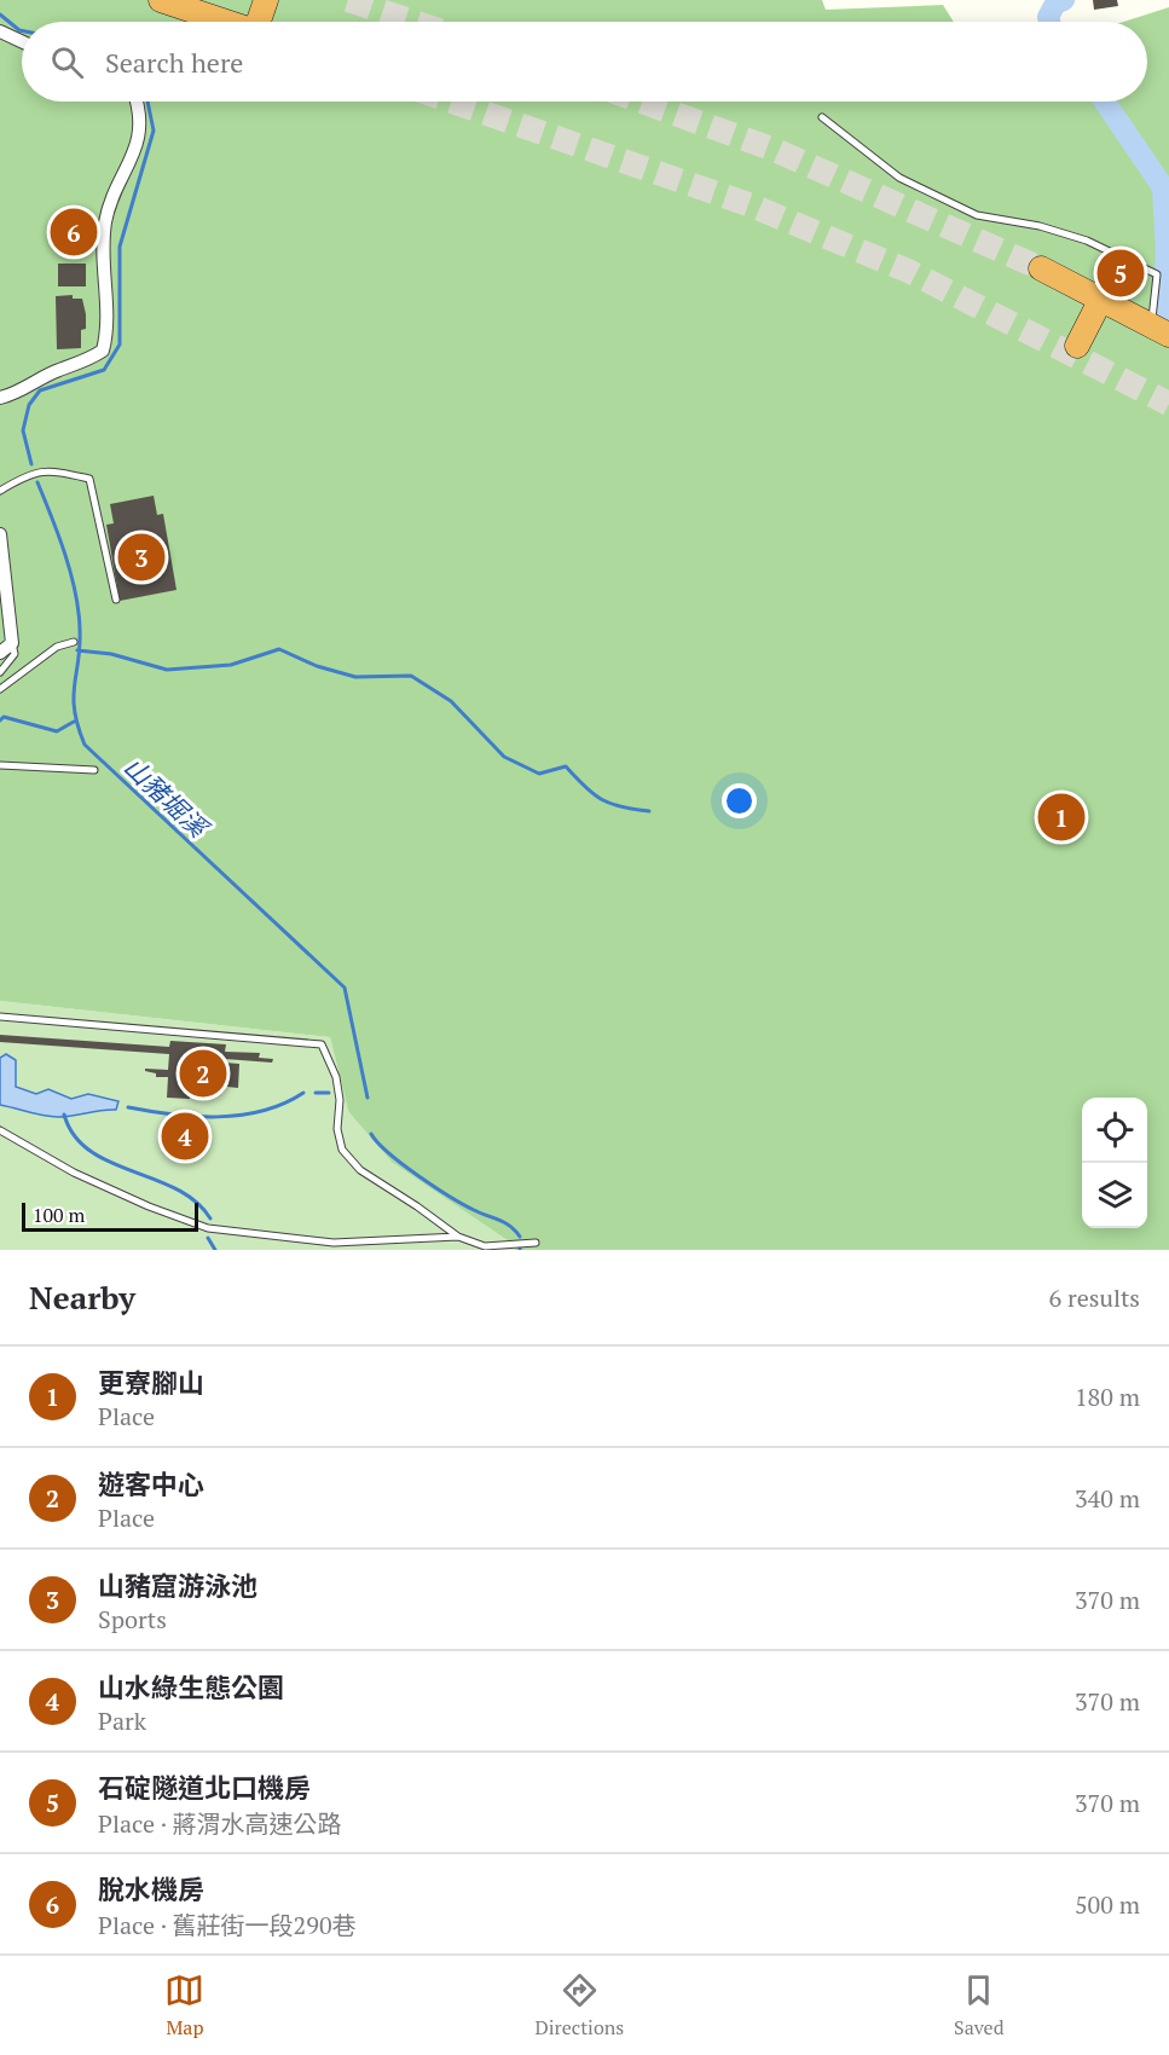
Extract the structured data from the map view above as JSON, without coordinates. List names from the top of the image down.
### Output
{
  "water": ["山豬堀溪"],
  "scale_bar": "100 m",
  "page": {
    "search": "Search here",
    "pins": [
      "6",
      "5",
      "3",
      "1",
      "2",
      "4"
    ],
    "scale": "100 m",
    "heading": ["Nearby", "6 results"],
    "list": [
      {
        "mark": "1",
        "name": "更寮腳山",
        "note": "Place",
        "value": "180 m"
      },
      {
        "mark": "2",
        "name": "遊客中心",
        "note": "Place",
        "value": "340 m"
      },
      {
        "mark": "3",
        "name": "山豬窟游泳池",
        "note": "Sports",
        "value": "370 m"
      },
      {
        "mark": "4",
        "name": "山水綠生態公園",
        "note": "Park",
        "value": "370 m"
      },
      {
        "mark": "5",
        "name": "石碇隧道北口機房",
        "note": "Place · 蔣渭水高速公路",
        "value": "370 m"
      },
      {
        "mark": "6",
        "name": "脫水機房",
        "note": "Place · 舊莊街一段290巷",
        "value": "500 m"
      }
    ],
    "nav": ["Map", "Directions", "Saved"]
  }
}
